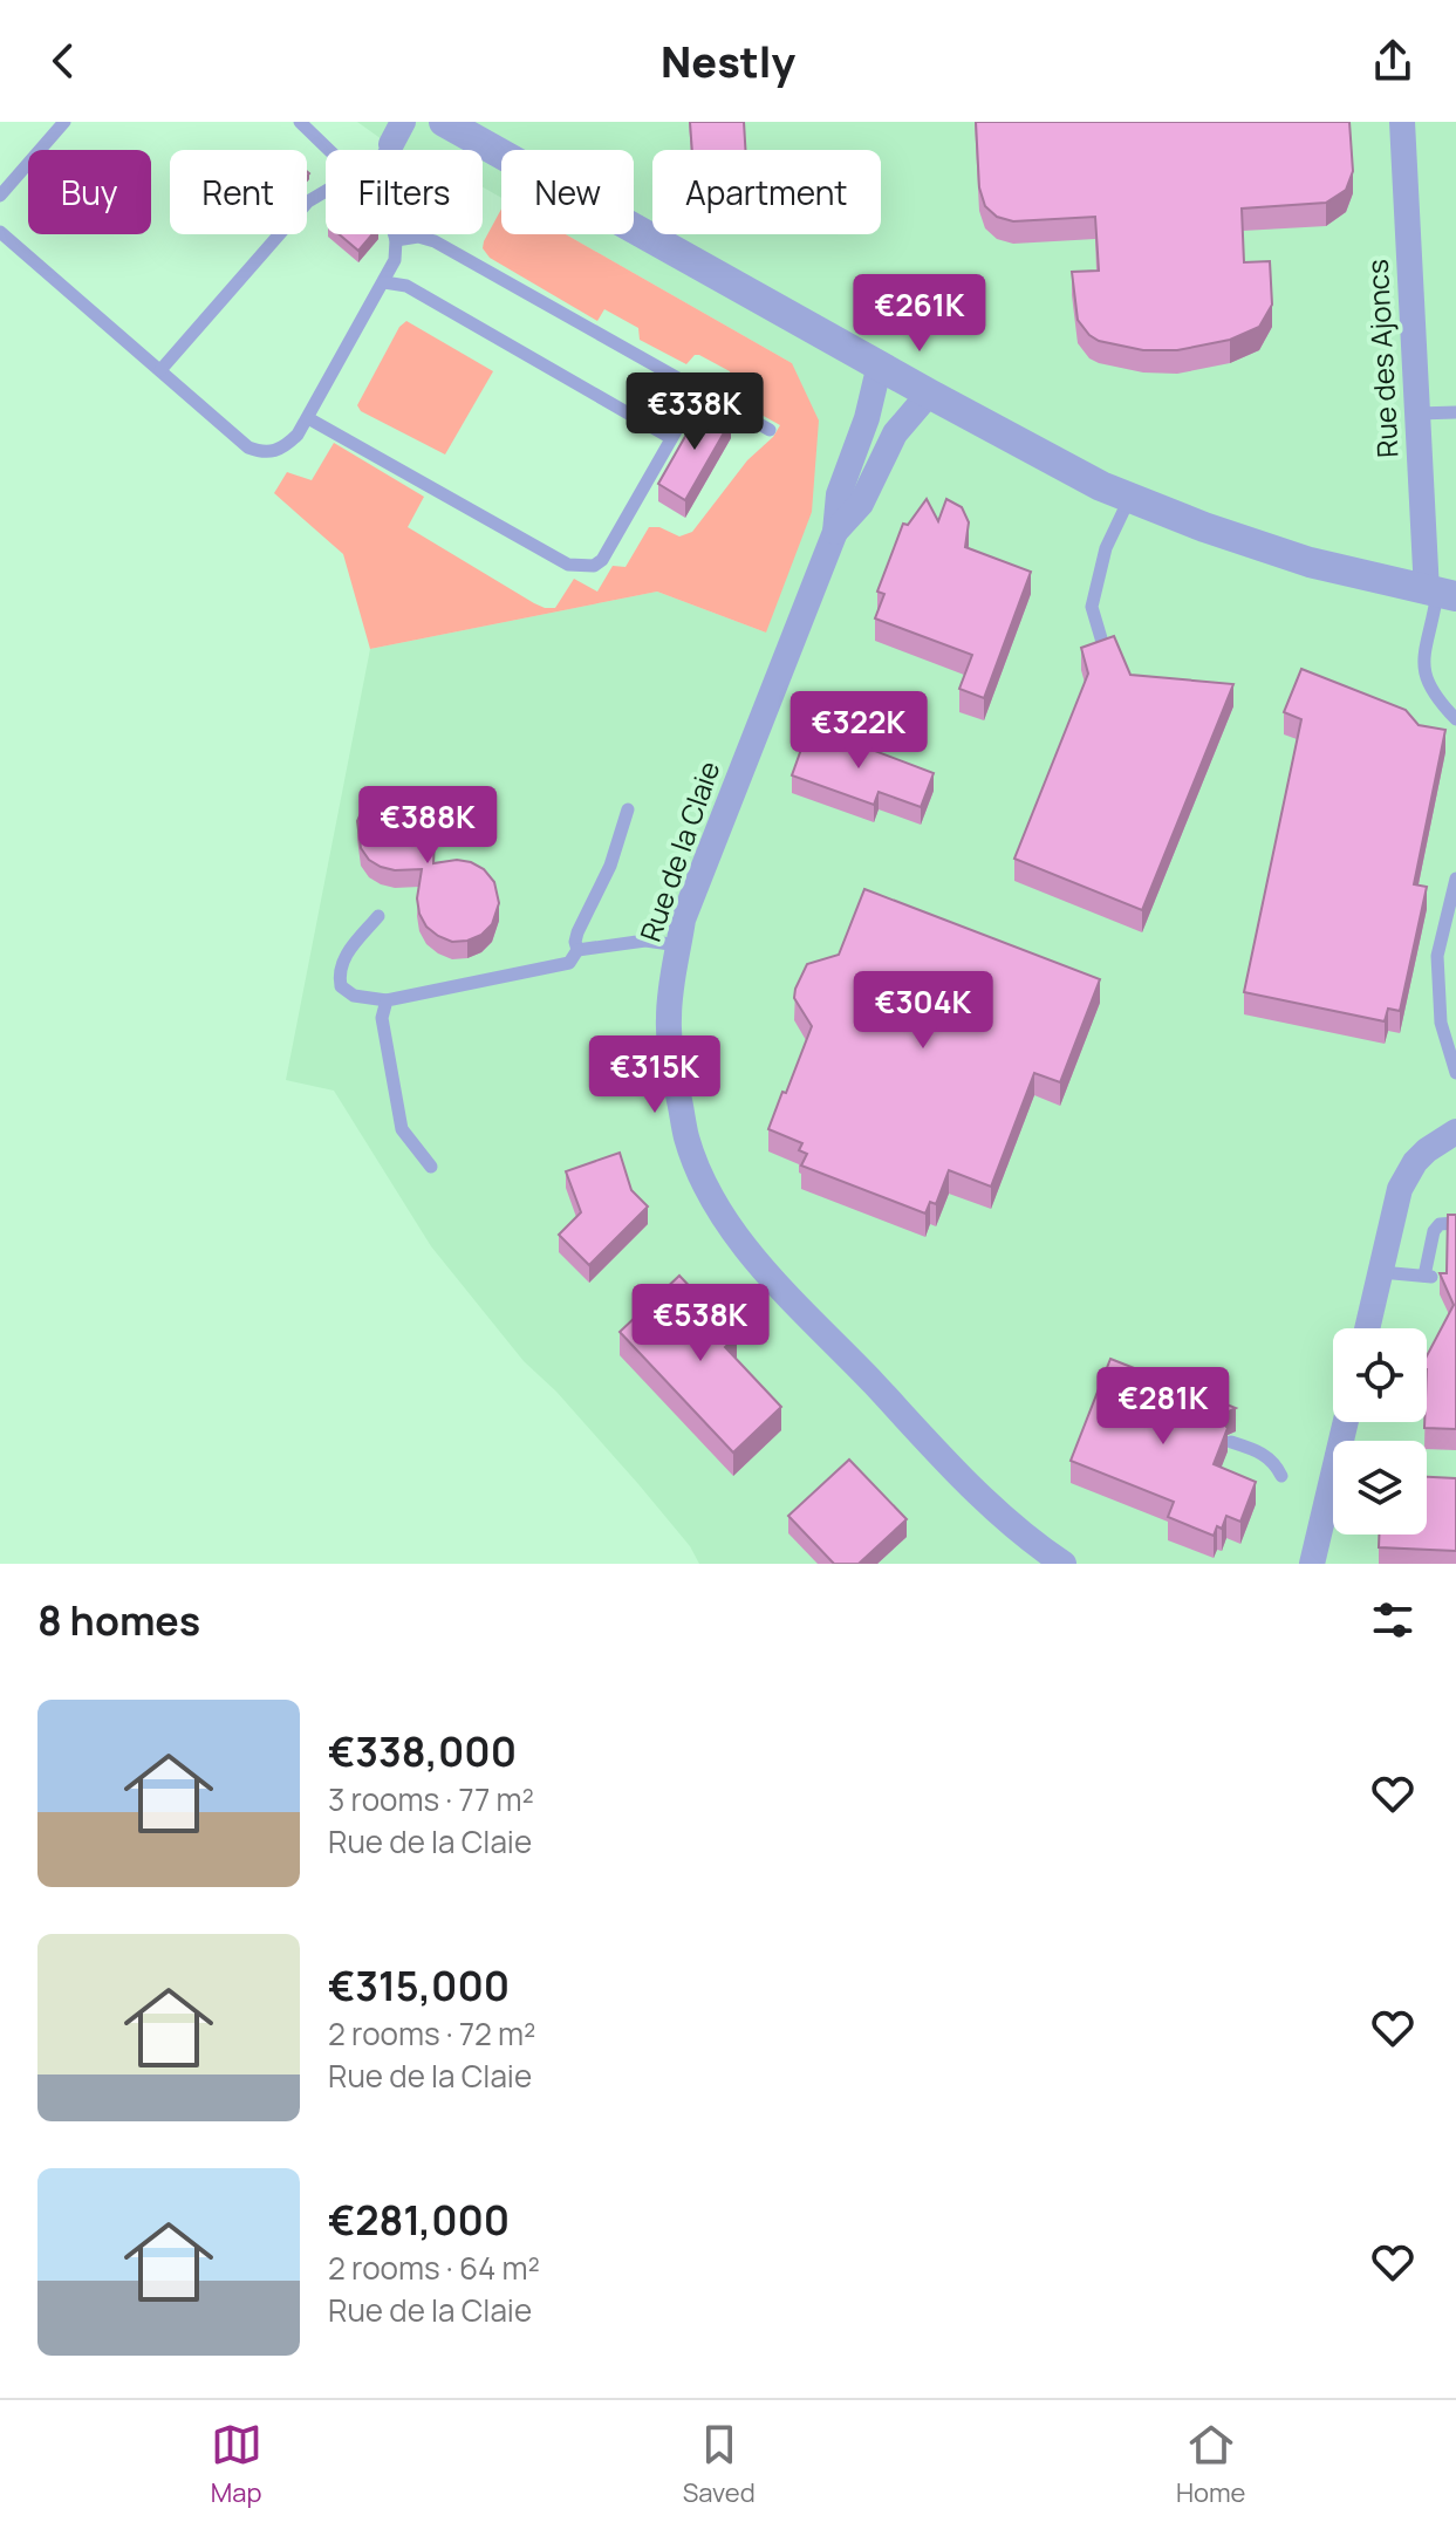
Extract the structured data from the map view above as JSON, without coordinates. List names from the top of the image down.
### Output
{
  "streets": {
    "street": ["Rue des Ajoncs", "Rue de la Claie"]
  },
  "page": {
    "header": "Nestly",
    "chip": [
      "Buy",
      "Rent",
      "Filters",
      "New",
      "Apartment"
    ],
    "price": [
      "€261K",
      "€338K",
      "€322K",
      "€388K",
      "€304K",
      "€315K",
      "€538K",
      "€281K"
    ],
    "heading": "8 homes",
    "list": [
      {
        "name": "€338,000",
        "note": "3 rooms · 77 m² · Rue de la Claie"
      },
      {
        "name": "€315,000",
        "note": "2 rooms · 72 m² · Rue de la Claie"
      },
      {
        "name": "€281,000",
        "note": "2 rooms · 64 m² · Rue de la Claie"
      }
    ],
    "tabs": ["Map", "Saved", "Home"]
  }
}
